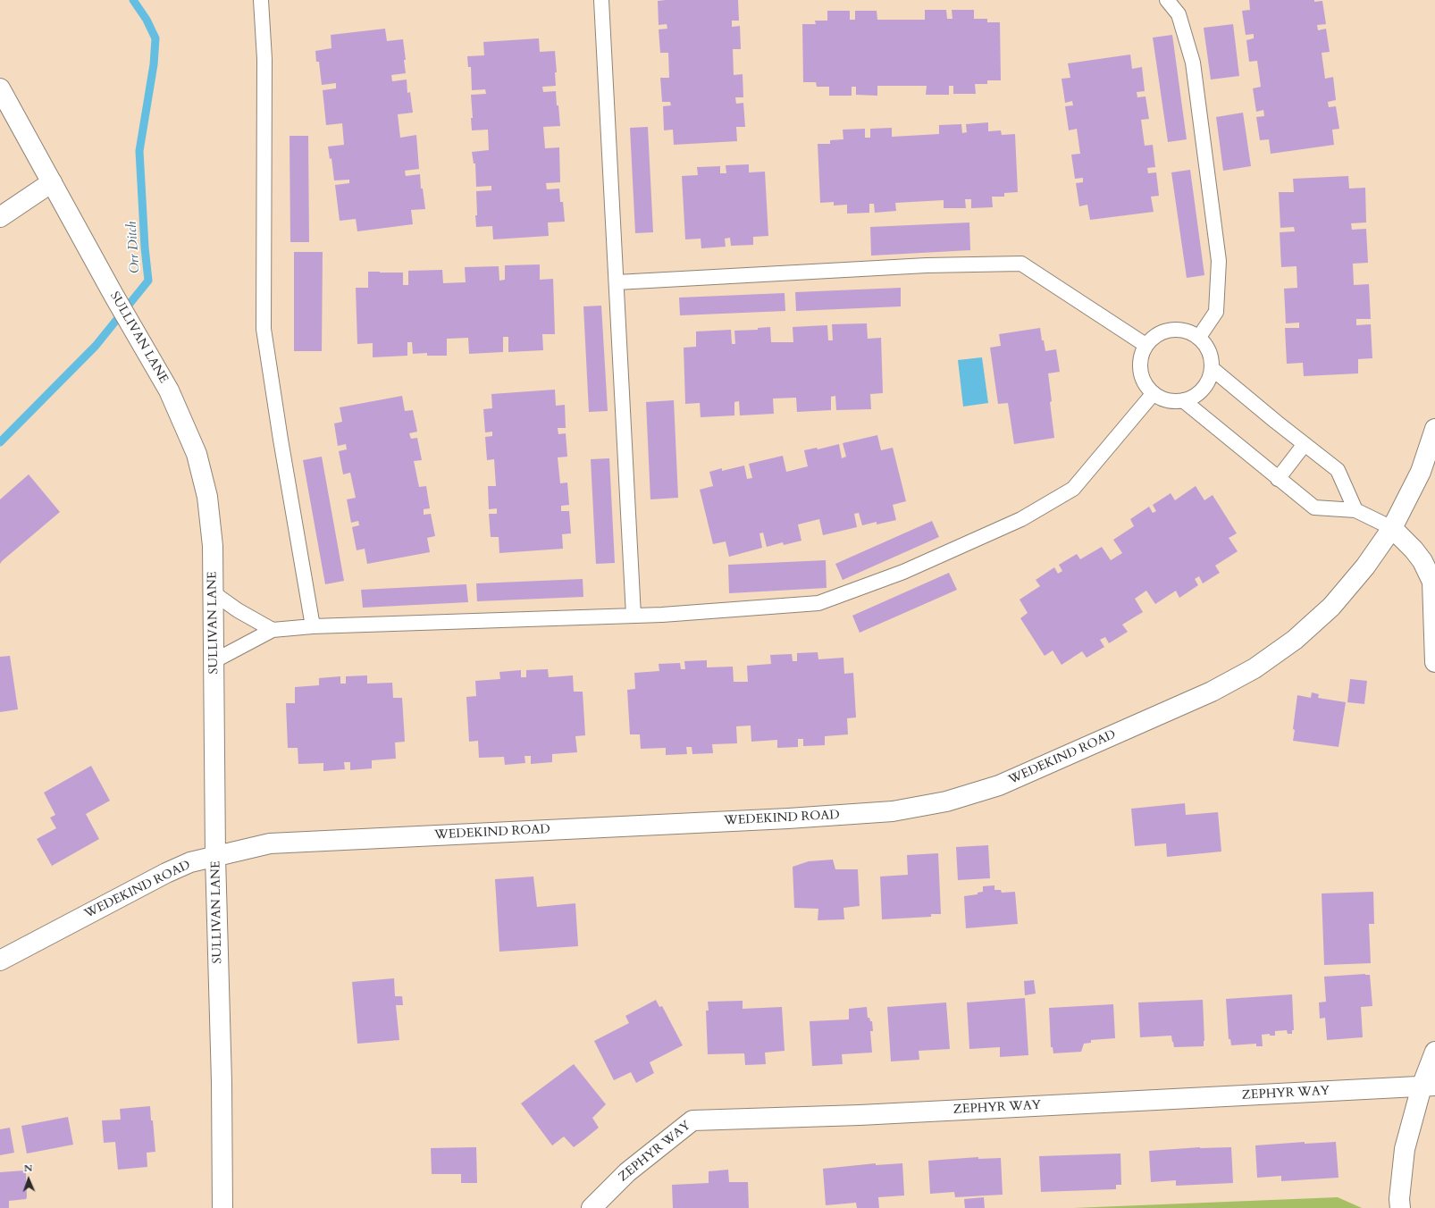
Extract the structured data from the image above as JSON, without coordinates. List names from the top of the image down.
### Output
{
  "streets": {
    "street": ["SULLIVAN LANE", "WEDEKIND ROAD", "ZEPHYR WAY"]
  },
  "crossings": [
    ["SULLIVAN LANE", "WEDEKIND ROAD"]
  ],
  "water": ["Orr Ditch"],
  "north": "top"
}
